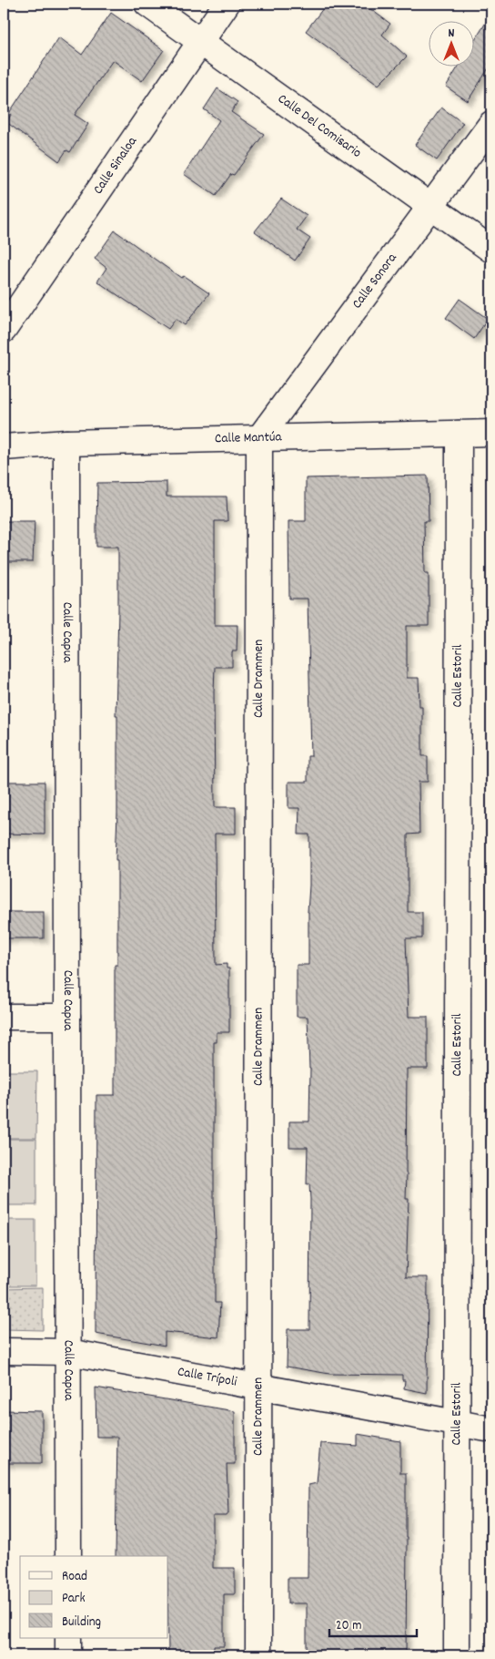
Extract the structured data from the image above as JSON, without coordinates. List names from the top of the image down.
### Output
{
  "streets": {
    "street": [
      "Calle Del Comisario",
      "Calle Sinaloa",
      "Calle Sonora",
      "Calle Mantúa",
      "Calle Capua",
      "Calle Estoril",
      "Calle Drammen",
      "Calle Trípoli"
    ]
  },
  "crossings": [
    ["Calle Del Comisario", "Calle Sinaloa"],
    ["Calle Del Comisario", "Calle Sonora"],
    ["Calle Sonora", "Calle Mantúa"],
    ["Calle Sonora", "Calle Drammen"],
    ["Calle Mantúa", "Calle Capua"],
    ["Calle Mantúa", "Calle Estoril"],
    ["Calle Mantúa", "Calle Drammen"],
    ["Calle Capua", "Calle Trípoli"],
    ["Calle Estoril", "Calle Trípoli"],
    ["Calle Drammen", "Calle Trípoli"]
  ],
  "legend": ["Road", "Park", "Building"],
  "scale_bar": "20 m",
  "north": "top"
}
